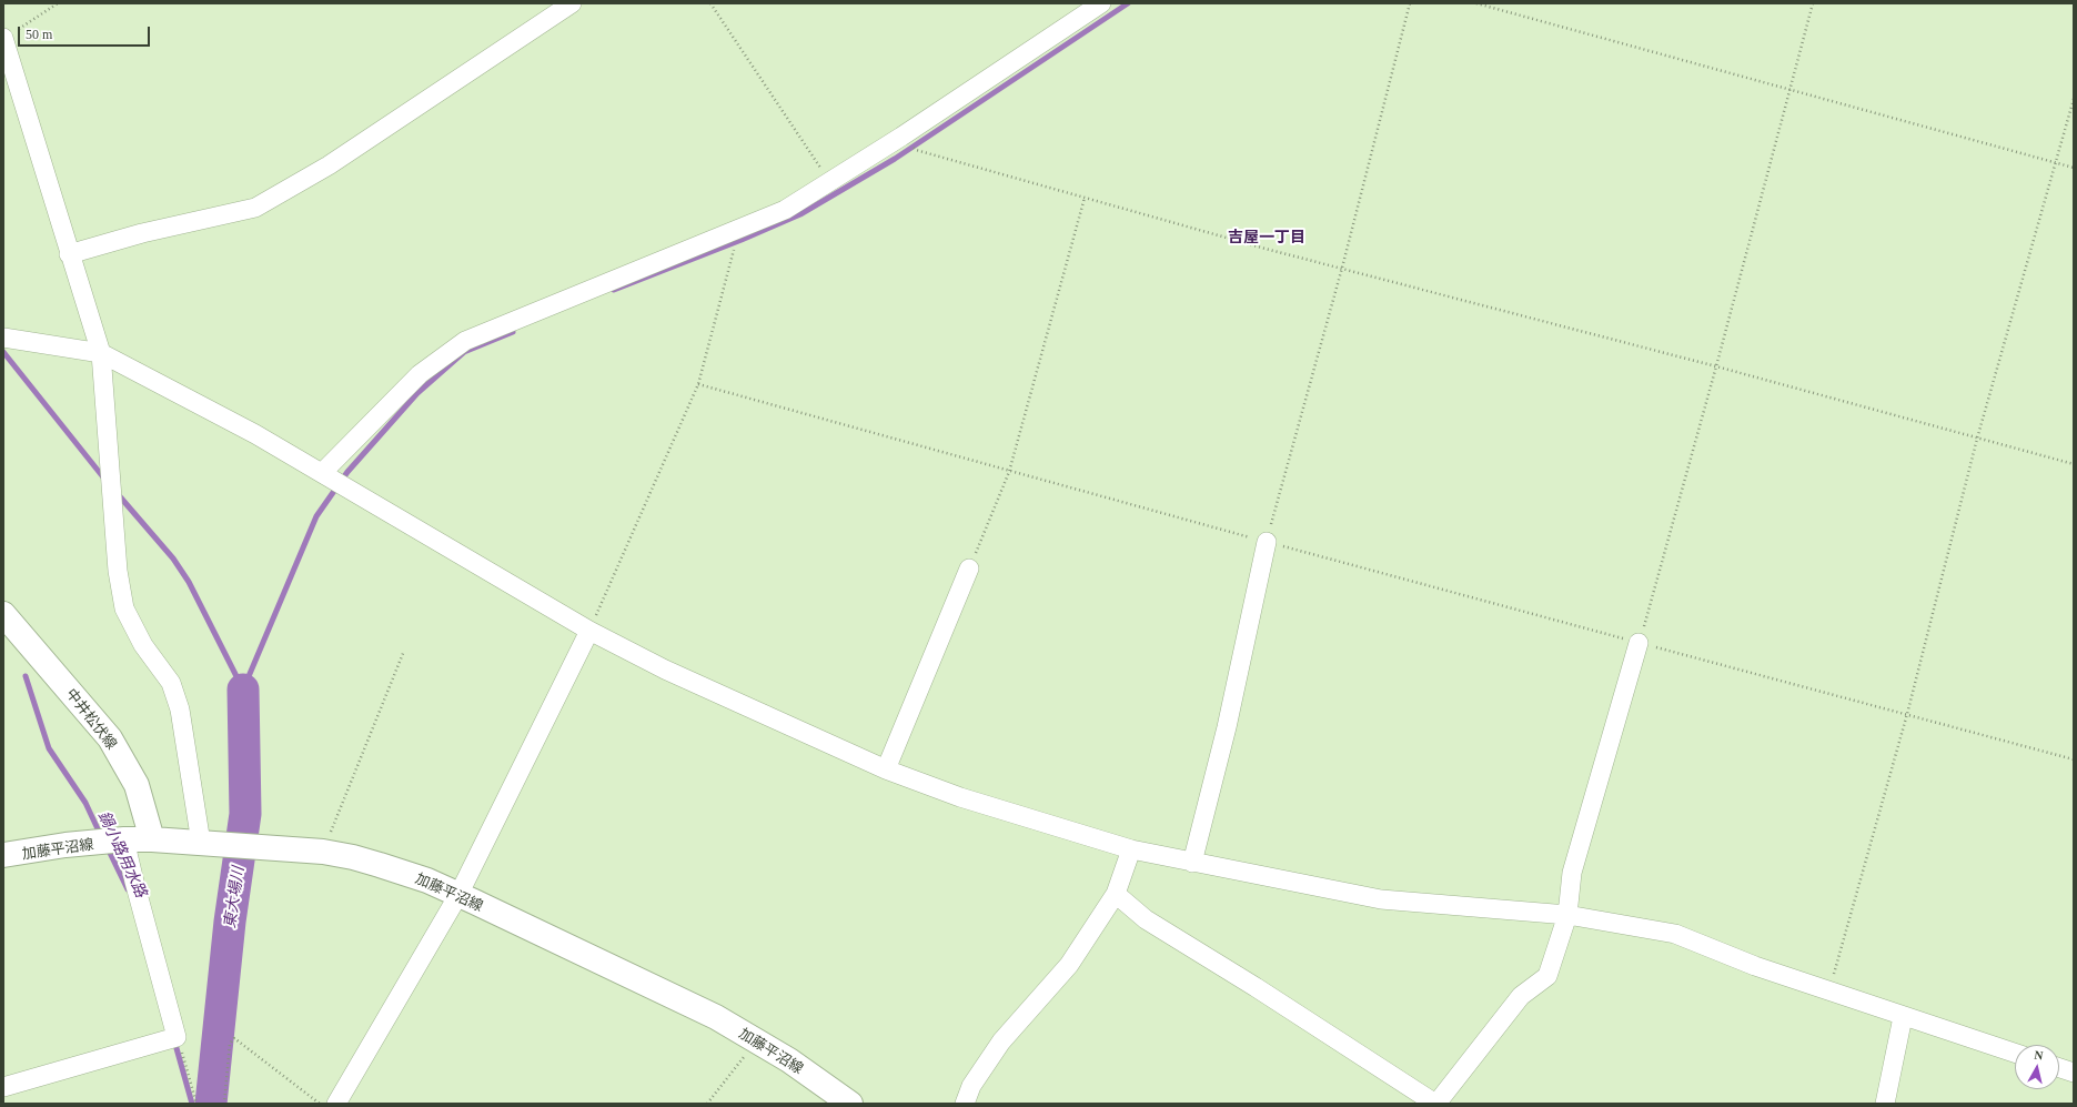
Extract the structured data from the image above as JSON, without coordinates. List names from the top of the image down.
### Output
{
  "streets": {
    "main road": ["中井松伏線", "加藤平沼線"]
  },
  "crossings": [
    ["中井松伏線", "加藤平沼線"]
  ],
  "districts": ["吉屋一丁目"],
  "water": ["鍋小路用水路", "東大場川"],
  "scale_bar": "50 m",
  "north": "top"
}
